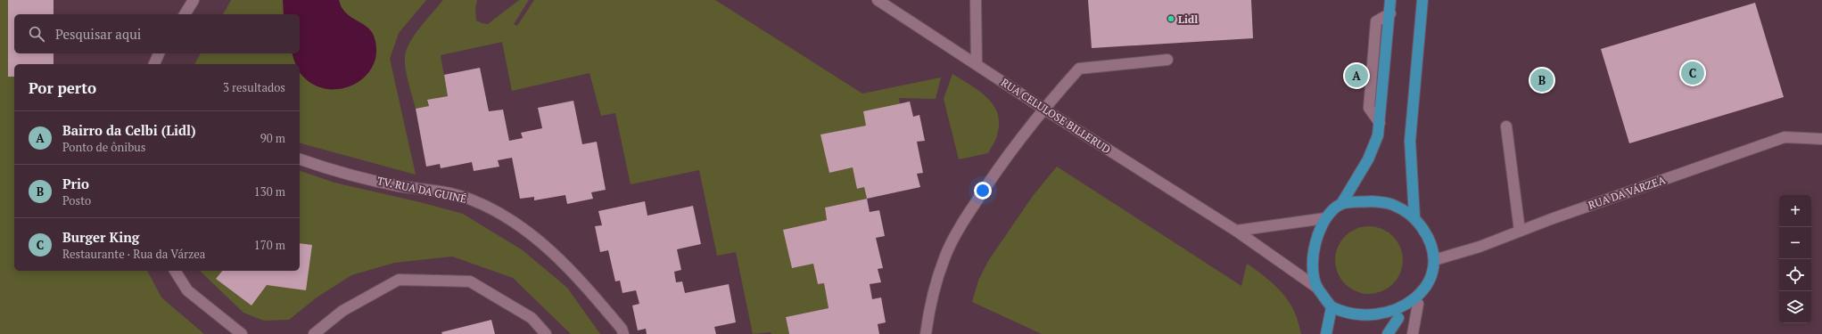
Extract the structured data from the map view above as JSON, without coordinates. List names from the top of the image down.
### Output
{
  "streets": {
    "street": ["RUA CELULOSE BILLERUD", "TV. RUA DA GUINÉ", "RUA DA VÁRZEA"]
  },
  "crossings": [
    ["RUA CELULOSE BILLERUD", "RUA DA VÁRZEA"]
  ],
  "places": ["Lidl"],
  "page": {
    "search": "Pesquisar aqui",
    "pins": ["C", "A", "B"],
    "heading": ["Por perto", "3 resultados"],
    "list": [
      {
        "mark": "A",
        "name": "Bairro da Celbi (Lidl)",
        "note": "Ponto de ônibus",
        "value": "90 m"
      },
      {
        "mark": "B",
        "name": "Prio",
        "note": "Posto",
        "value": "130 m"
      },
      {
        "mark": "C",
        "name": "Burger King",
        "note": "Restaurante · Rua da Várzea",
        "value": "170 m"
      }
    ],
    "map_buttons": ["+", "−"]
  }
}
